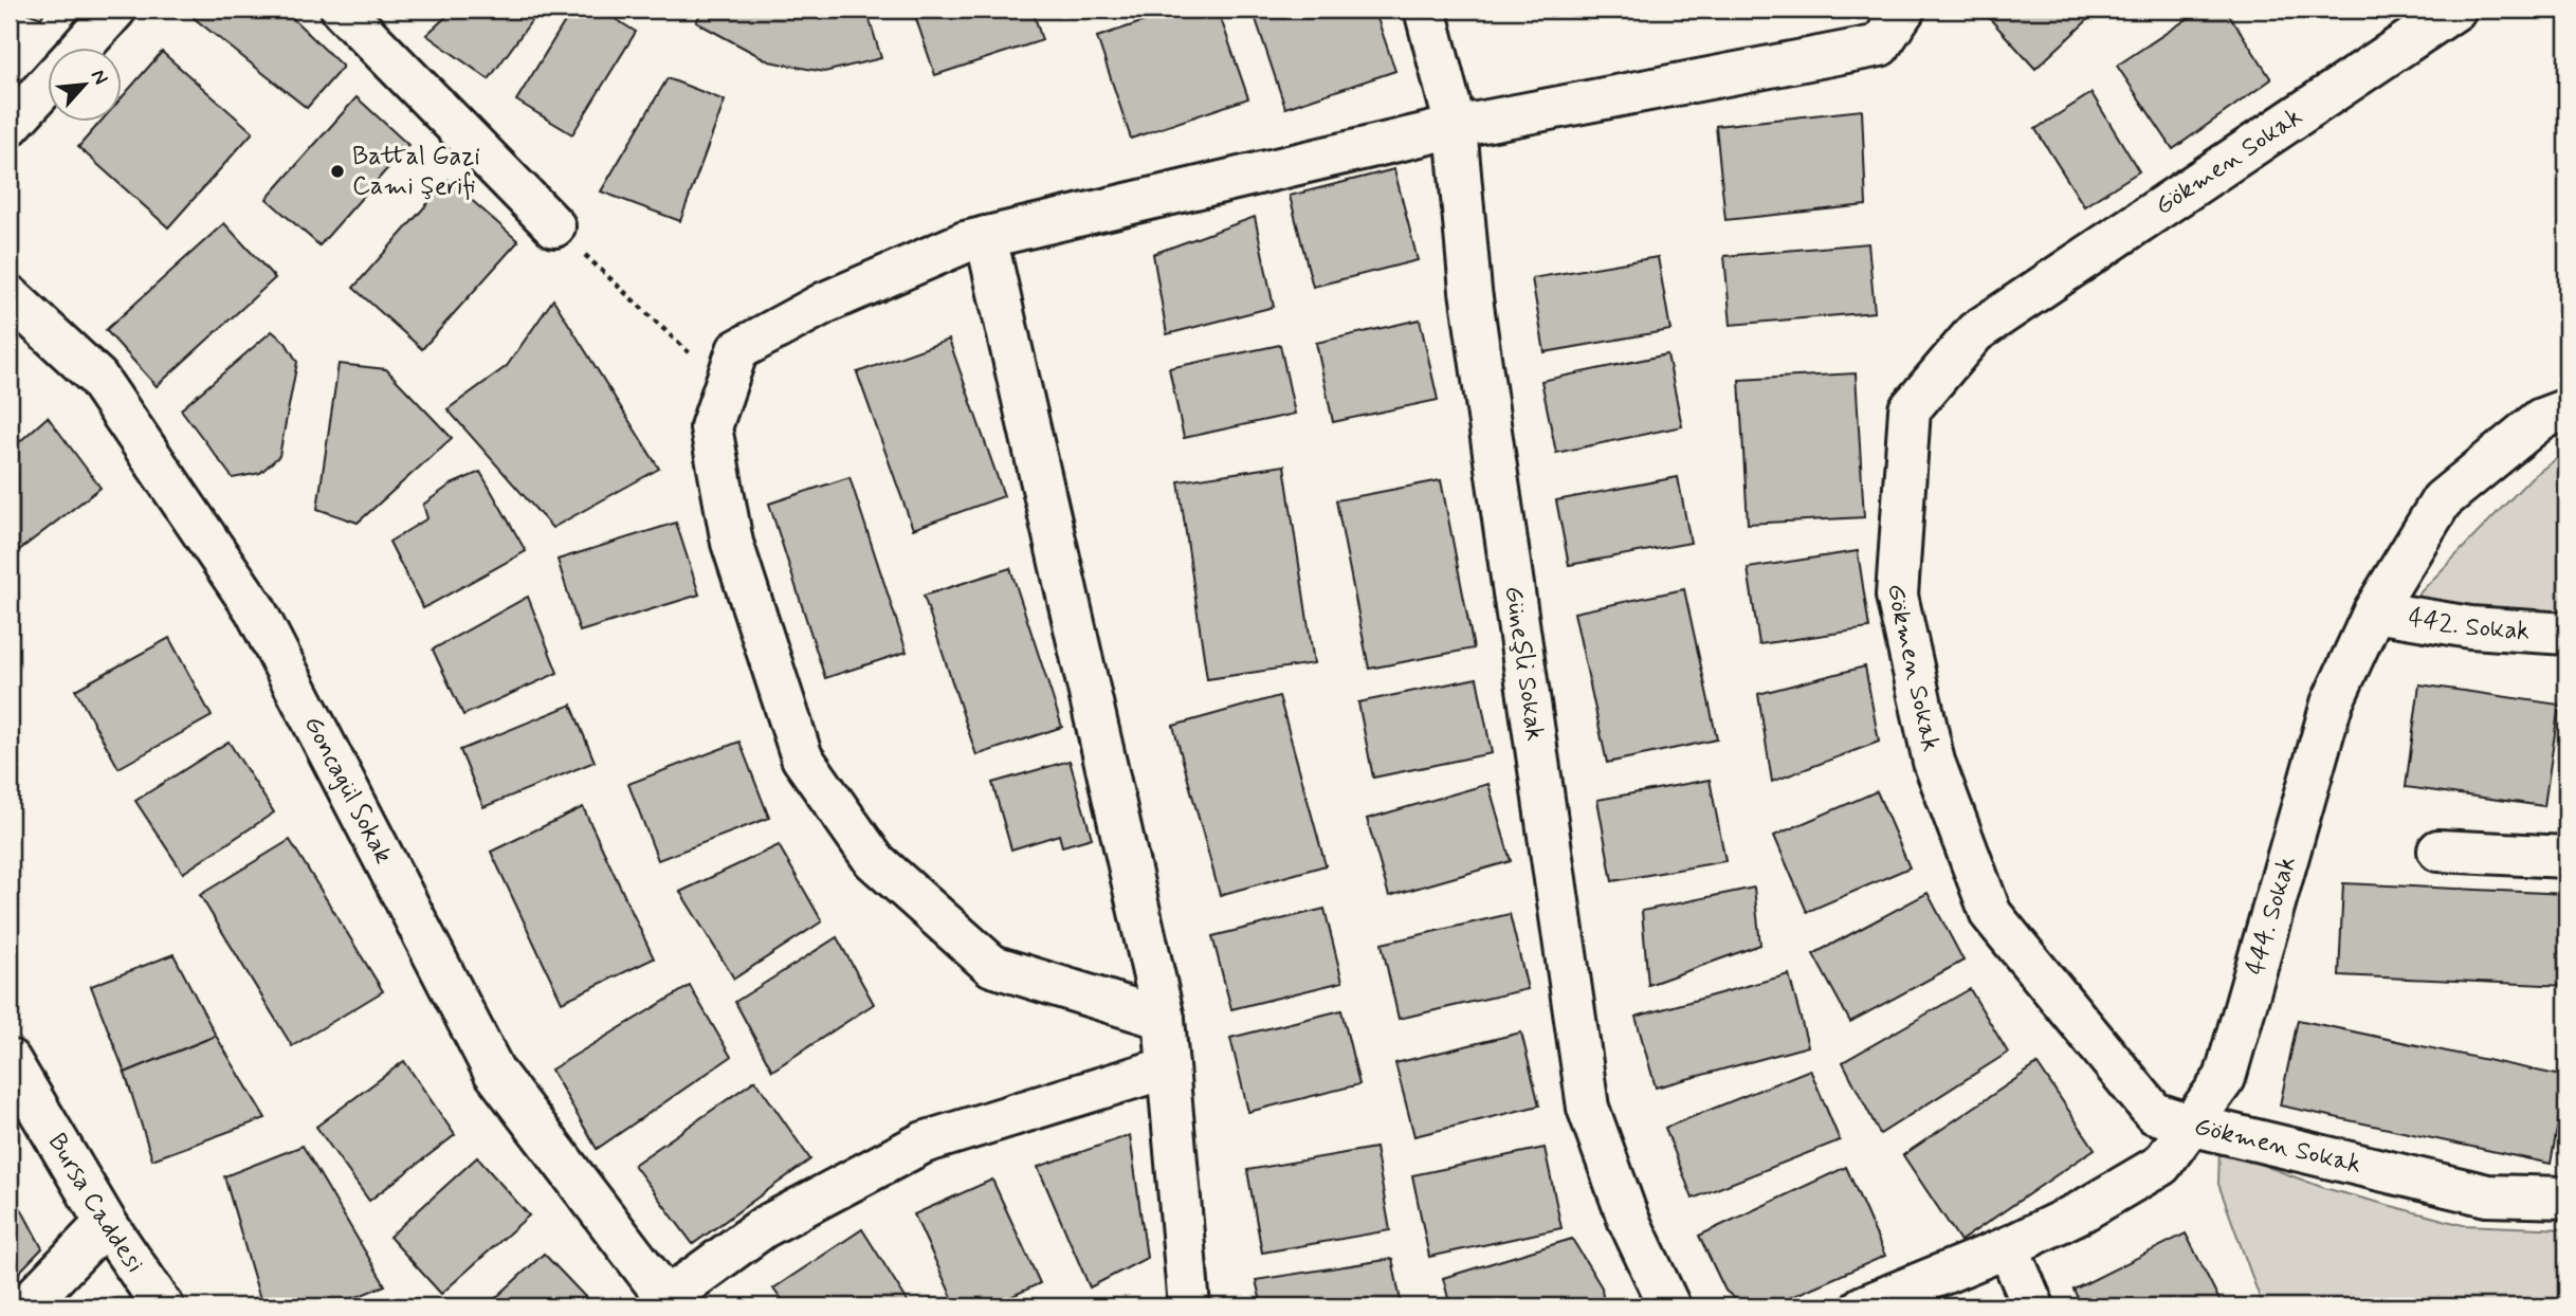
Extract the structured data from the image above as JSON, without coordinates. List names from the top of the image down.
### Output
{
  "streets": {
    "street": [
      "Gökmen Sokak",
      "442. Sokak",
      "Güneşli Sokak",
      "Goncagül Sokak",
      "444. Sokak",
      "Bursa Caddesi"
    ]
  },
  "crossings": [
    ["Gökmen Sokak", "444. Sokak"],
    ["442. Sokak", "444. Sokak"]
  ],
  "places": ["Battal Gazi Cami Şerifi"],
  "north": "top right"
}
